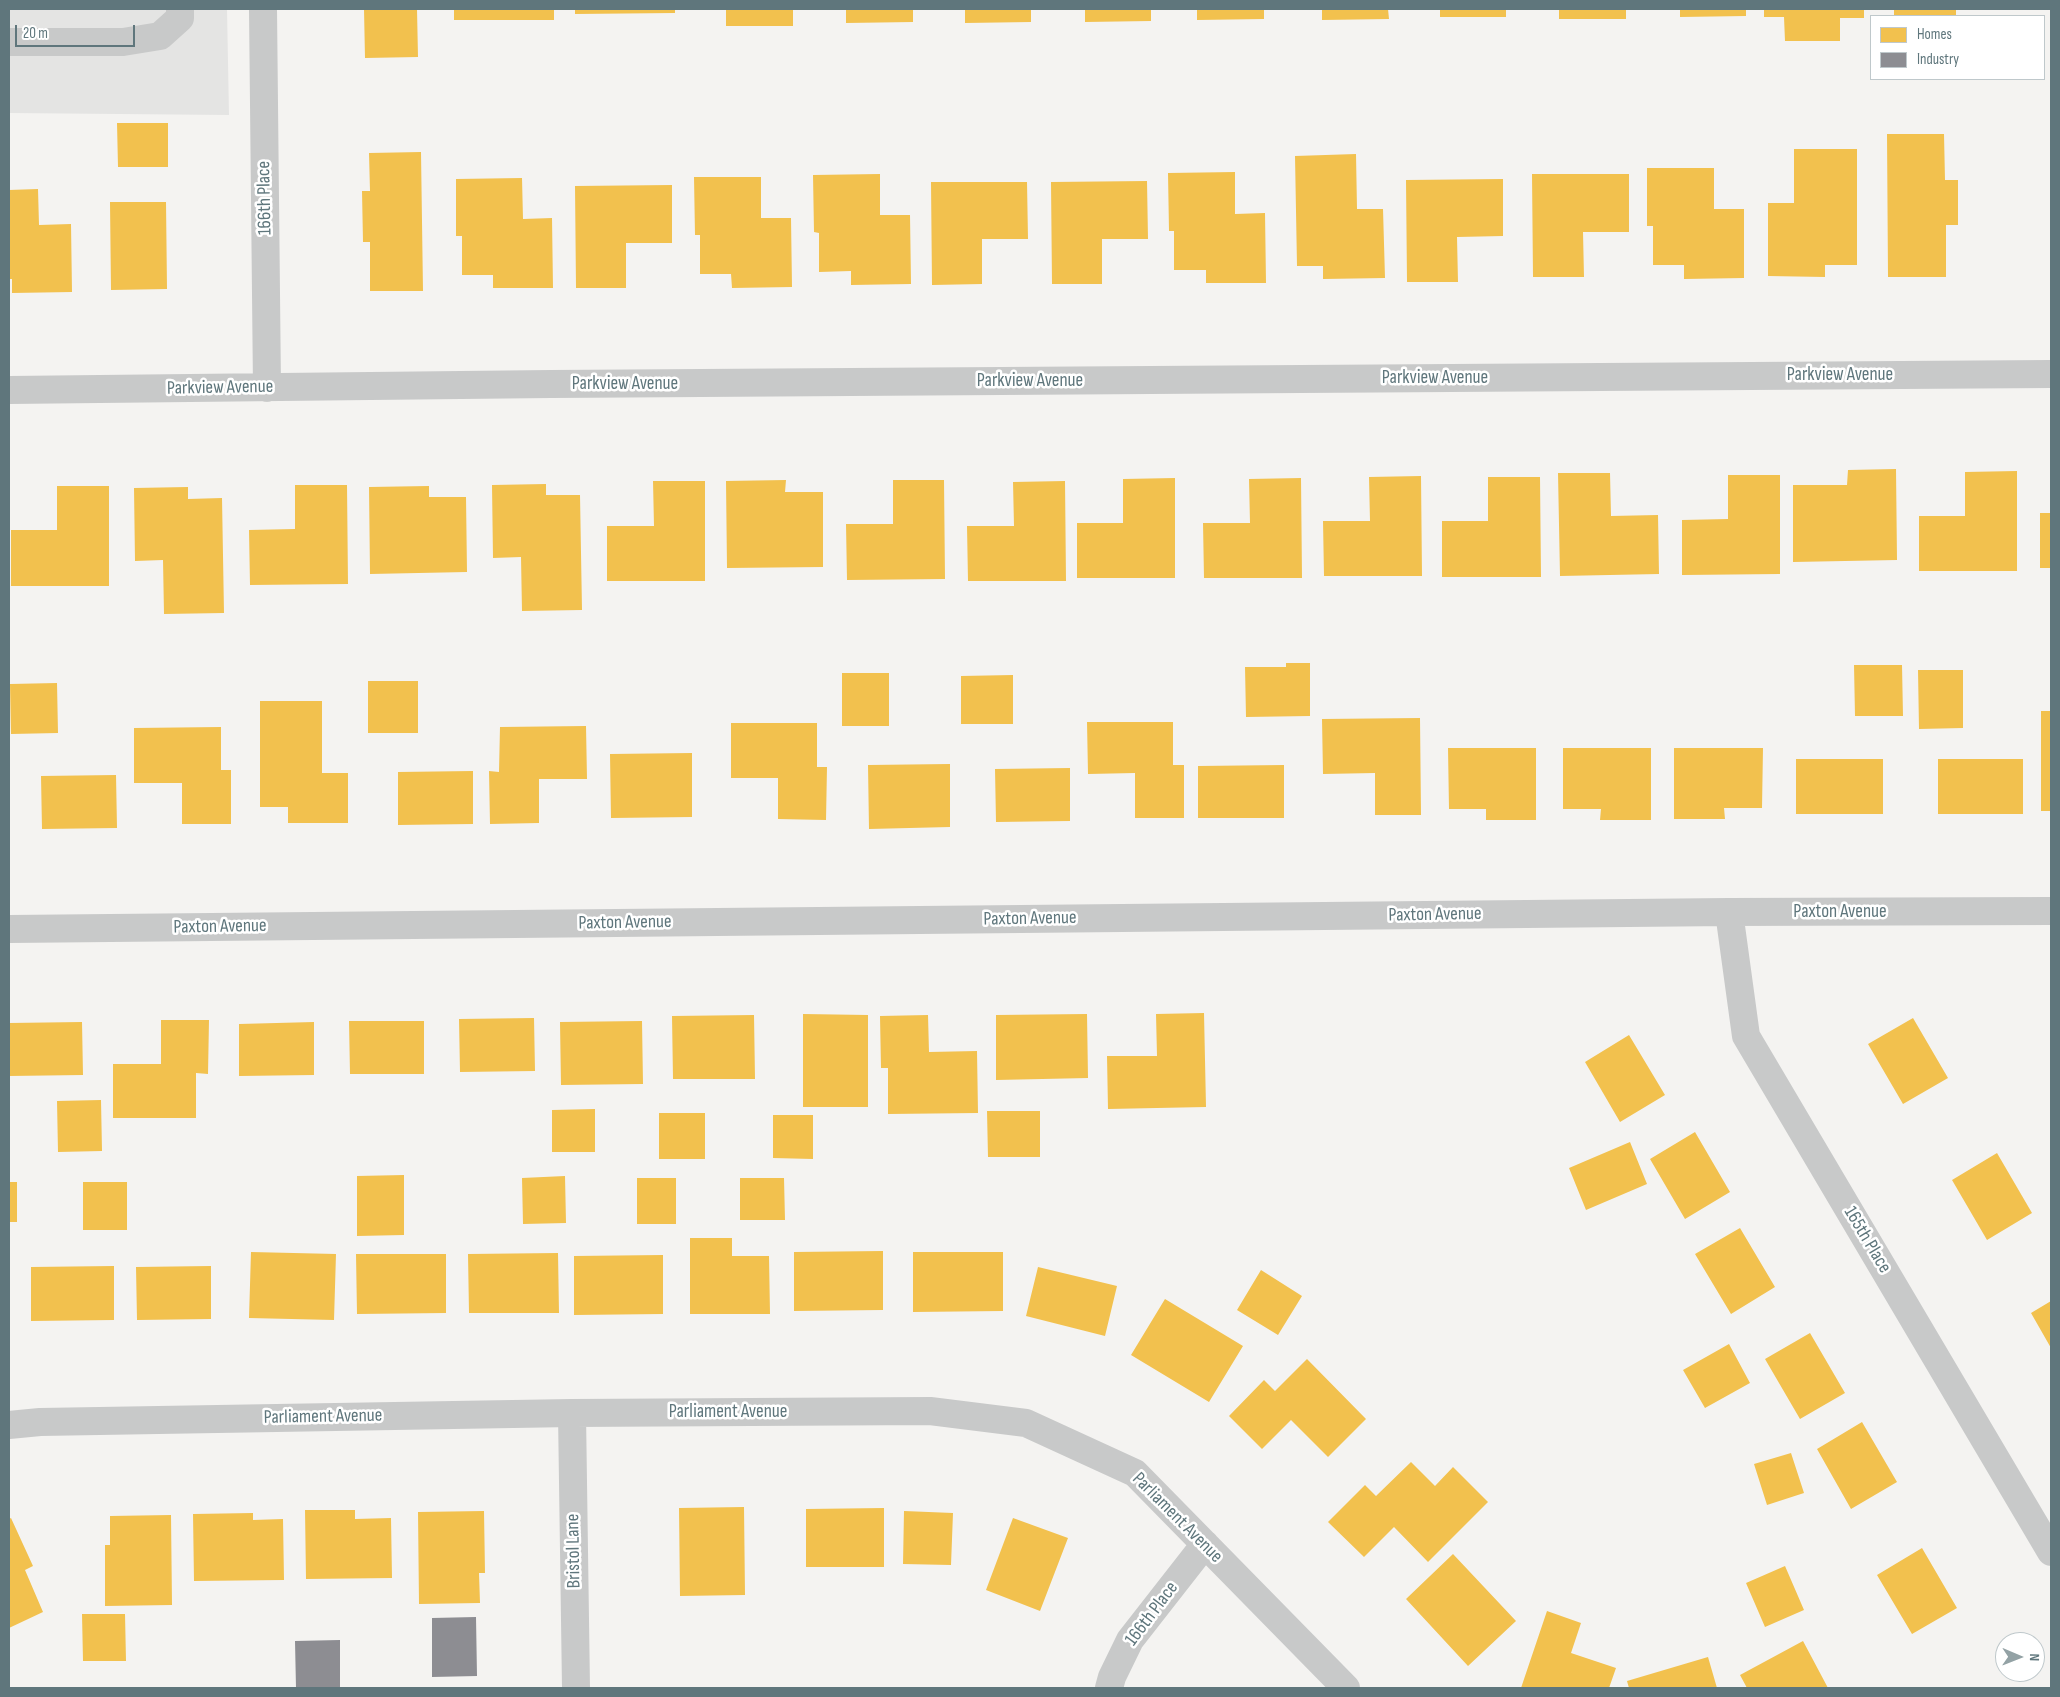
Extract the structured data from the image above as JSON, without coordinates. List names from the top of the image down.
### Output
{
  "streets": {
    "street": [
      "166th Place",
      "Parkview Avenue",
      "Paxton Avenue",
      "165th Place",
      "Parliament Avenue",
      "Bristol Lane"
    ]
  },
  "crossings": [
    ["166th Place", "Parkview Avenue"],
    ["166th Place", "Parliament Avenue"],
    ["Paxton Avenue", "165th Place"],
    ["Parliament Avenue", "Bristol Lane"]
  ],
  "legend": ["Homes", "Industry"],
  "scale_bar": "20 m",
  "north": "right"
}
